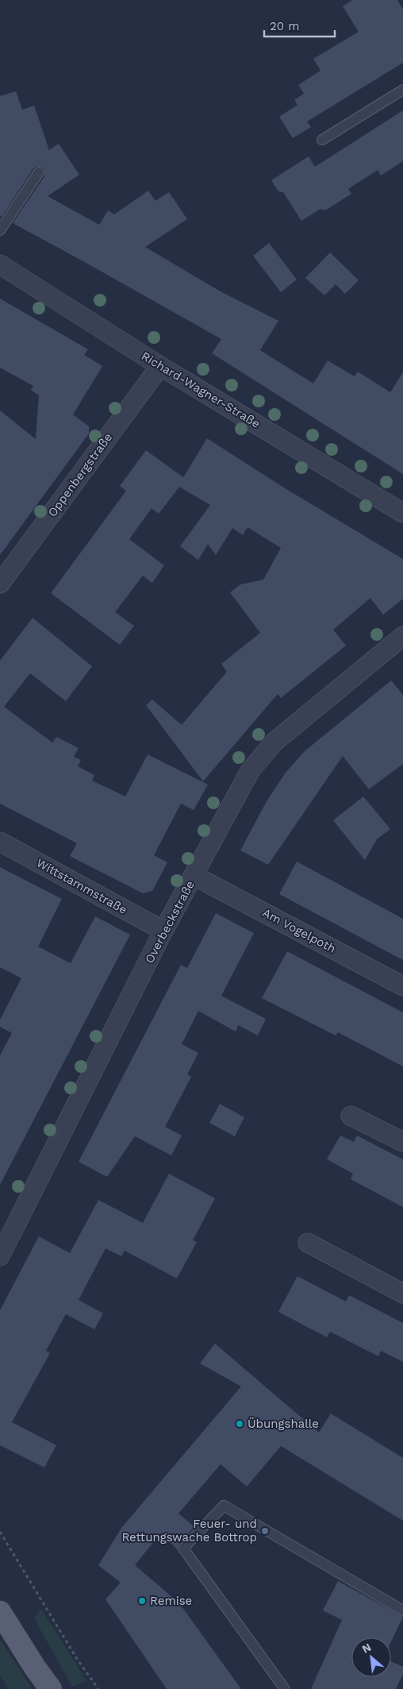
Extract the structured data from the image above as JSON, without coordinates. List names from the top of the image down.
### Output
{
  "streets": {
    "street": [
      "Richard-Wagner-Straße",
      "Oppenbergstraße",
      "Wittstammstraße",
      "Overbeckstraße",
      "Am Vogelpoth"
    ]
  },
  "crossings": [
    ["Richard-Wagner-Straße", "Oppenbergstraße"],
    ["Wittstammstraße", "Overbeckstraße"],
    ["Overbeckstraße", "Am Vogelpoth"]
  ],
  "places": ["Übungshalle", "Feuer- und Rettungswache Bottrop", "Remise"],
  "scale_bar": "20 m",
  "north": "top left"
}
